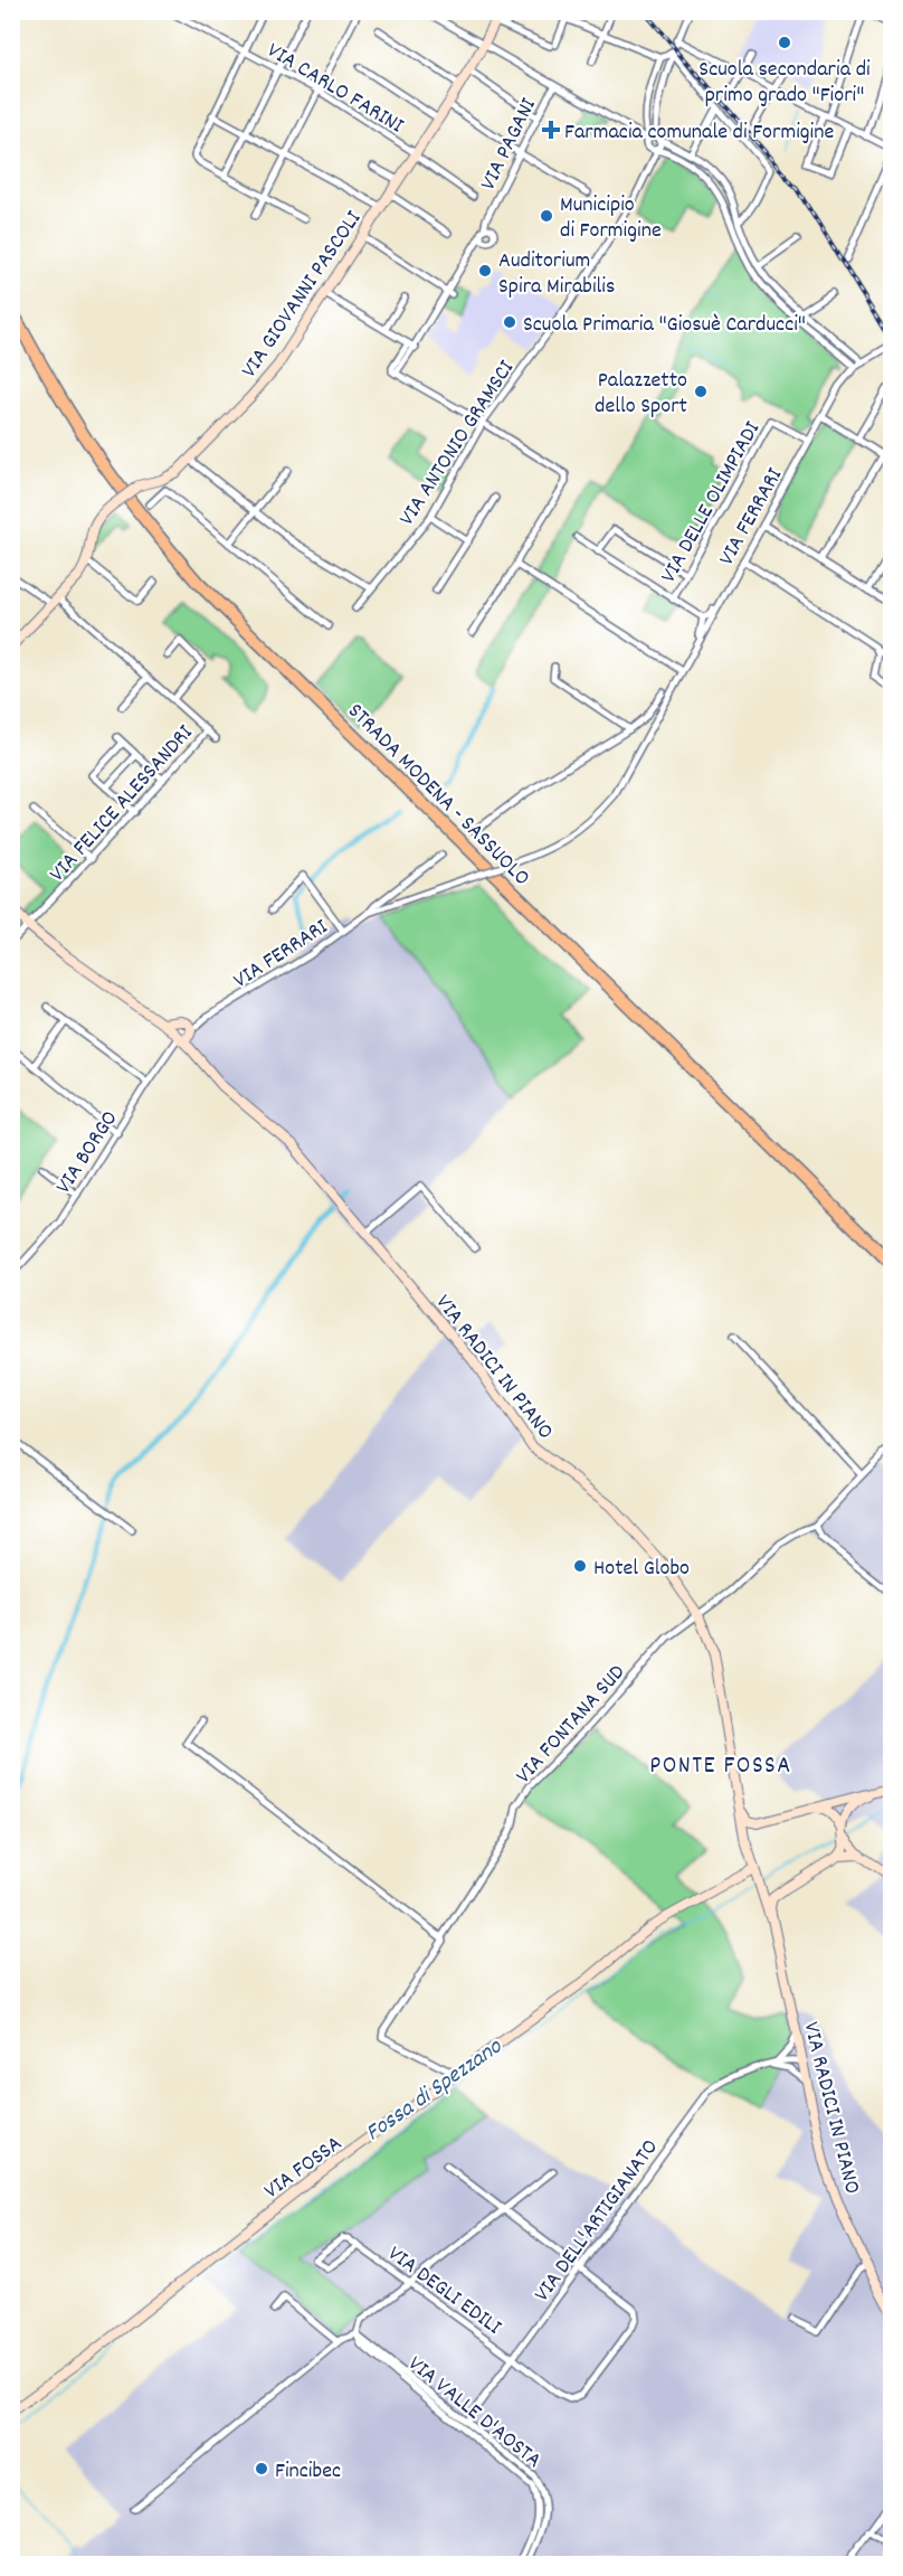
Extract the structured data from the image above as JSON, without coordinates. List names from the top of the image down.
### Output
{
  "streets": {
    "highway": ["STRADA MODENA - SASSUOLO"],
    "street": [
      "VIA CARLO FARINI",
      "VIA PAGANI",
      "VIA GIOVANNI PASCOLI",
      "VIA ANTONIO GRAMSCI",
      "VIA DELLE OLIMPIADI",
      "VIA FERRARI",
      "VIA FELICE ALESSANDRI",
      "VIA BORGO",
      "VIA RADICI IN PIANO",
      "VIA FONTANA SUD",
      "VIA FOSSA",
      "VIA DELL'ARTIGIANATO",
      "VIA DEGLI EDILI",
      "VIA VALLE D'AOSTA"
    ]
  },
  "crossings": [
    ["VIA CARLO FARINI", "VIA GIOVANNI PASCOLI"],
    ["VIA DELLE OLIMPIADI", "VIA FERRARI"],
    ["VIA FERRARI", "VIA BORGO"],
    ["VIA FERRARI", "VIA RADICI IN PIANO"],
    ["VIA FELICE ALESSANDRI", "VIA RADICI IN PIANO"],
    ["VIA BORGO", "VIA RADICI IN PIANO"],
    ["VIA RADICI IN PIANO", "VIA FONTANA SUD"],
    ["VIA RADICI IN PIANO", "VIA FOSSA"],
    ["VIA RADICI IN PIANO", "VIA DELL'ARTIGIANATO"],
    ["VIA FONTANA SUD", "VIA FOSSA"],
    ["VIA DELL'ARTIGIANATO", "VIA DEGLI EDILI"],
    ["VIA DELL'ARTIGIANATO", "VIA VALLE D'AOSTA"]
  ],
  "districts": ["PONTE FOSSA"],
  "water": ["Fossa di Spezzano"],
  "places": {
    "other": [
      "Scuola secondaria di primo grado \"Fiori\"",
      "Municipio di Formigine",
      "Auditorium Spira Mirabilis",
      "Scuola Primaria \"Giosuè Carducci\"",
      "Palazzetto dello Sport",
      "Hotel Globo",
      "Fincibec"
    ],
    "health": ["Farmacia comunale di Formigine"]
  }
}
